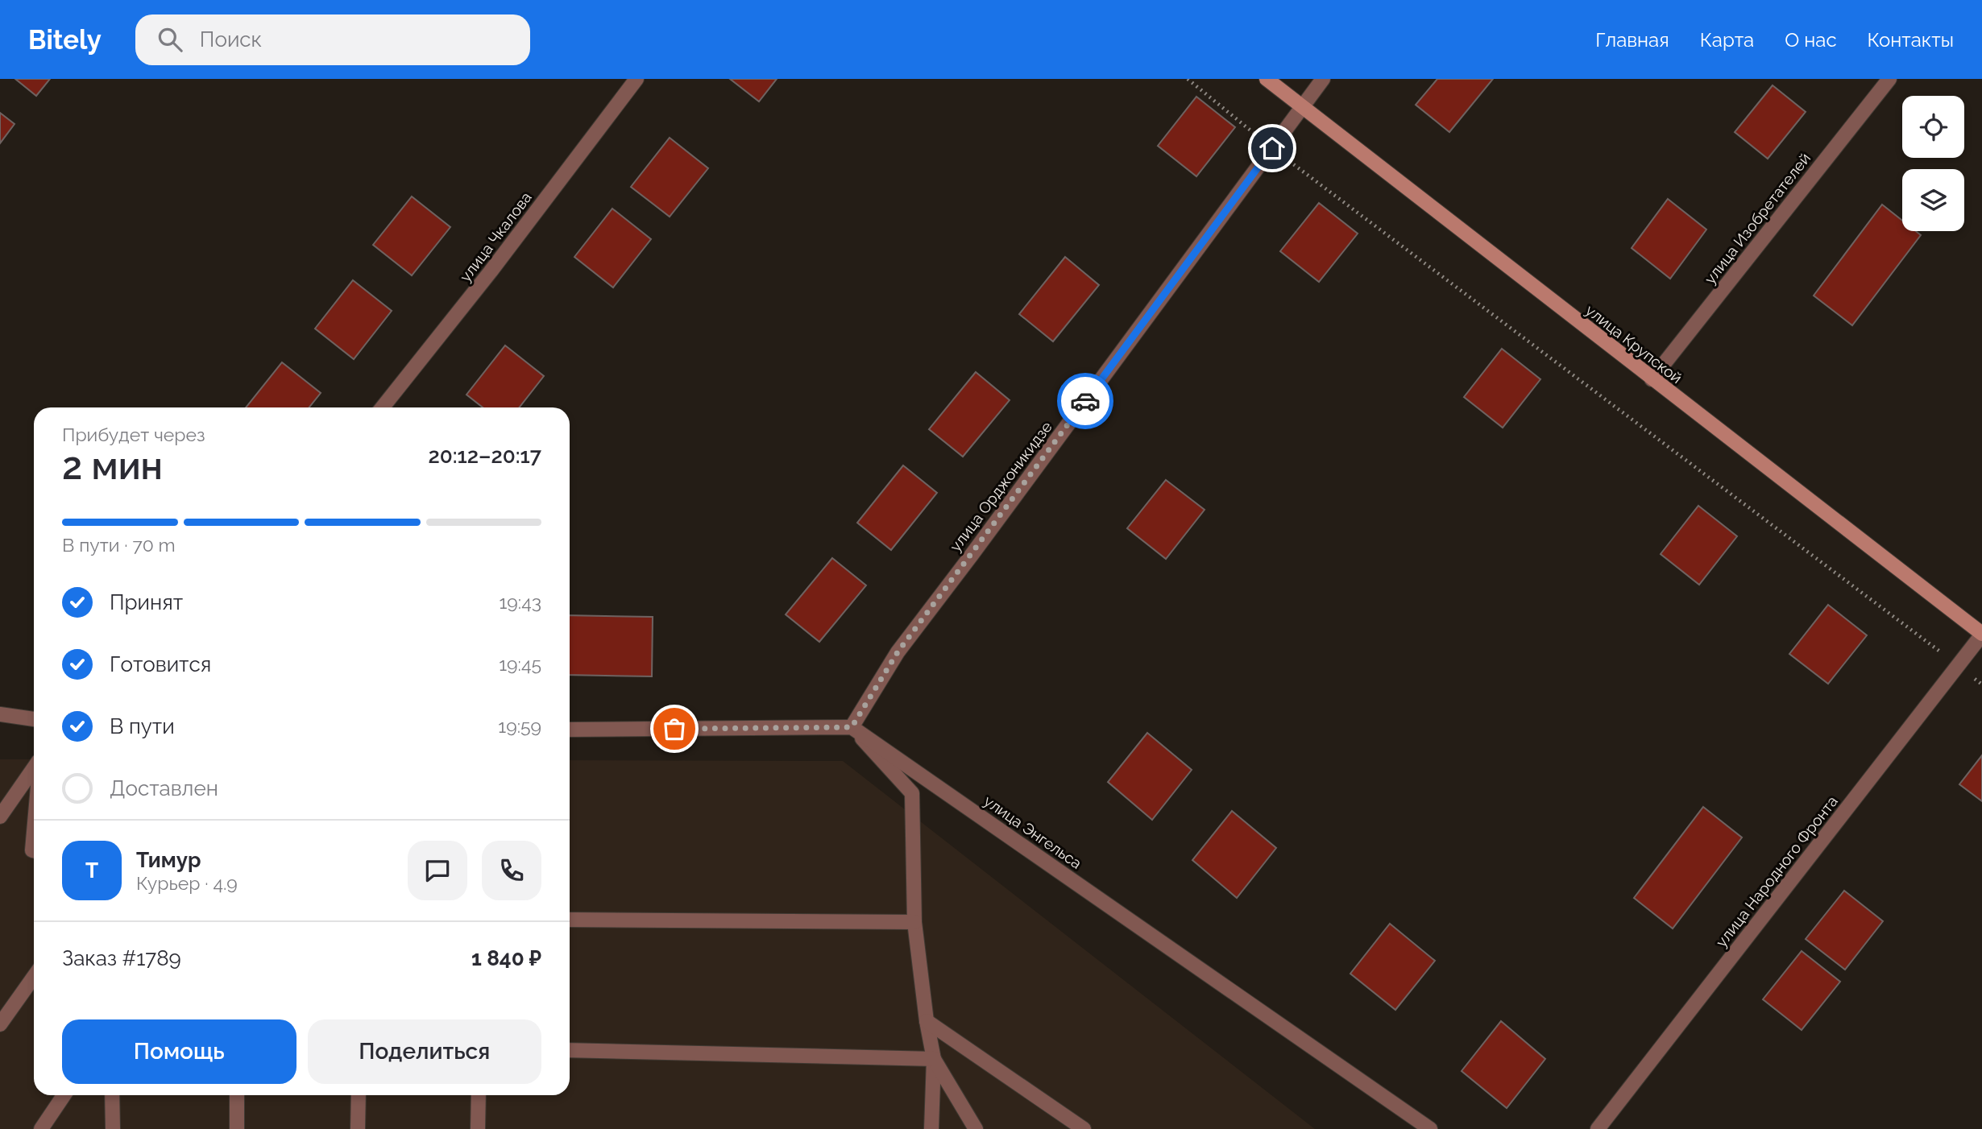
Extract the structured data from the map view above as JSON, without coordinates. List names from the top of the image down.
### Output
{
  "streets": {
    "main road": ["улица Крупской"],
    "street": [
      "улица Изобретателей",
      "улица Чкалова",
      "улица Орджоникидзе",
      "улица Энгельса",
      "улица Народного Фронта"
    ]
  },
  "crossings": [
    ["улица Изобретателей", "улица Крупской"],
    ["улица Крупской", "улица Орджоникидзе"],
    ["улица Крупской", "улица Народного Фронта"],
    ["улица Орджоникидзе", "улица Энгельса"]
  ],
  "page": {
    "header": "Bitely",
    "search": "Поиск",
    "nav": [
      "Главная",
      "Карта",
      "О нас",
      "Контакты"
    ],
    "heading": ["2 мин", "Прибудет через", "20:12–20:17"],
    "panel": [
      "Тимур",
      "Курьер · 4.9",
      "Заказ #1789",
      "1 840 ₽"
    ],
    "bar": "В пути · 70 m",
    "list": [
      ["Принят", "19:43"],
      ["Готовится", "19:45"],
      ["В пути", "19:59"],
      "Доставлен"
    ],
    "round": "Т",
    "buttons": ["Помощь", "Поделиться"]
  }
}
